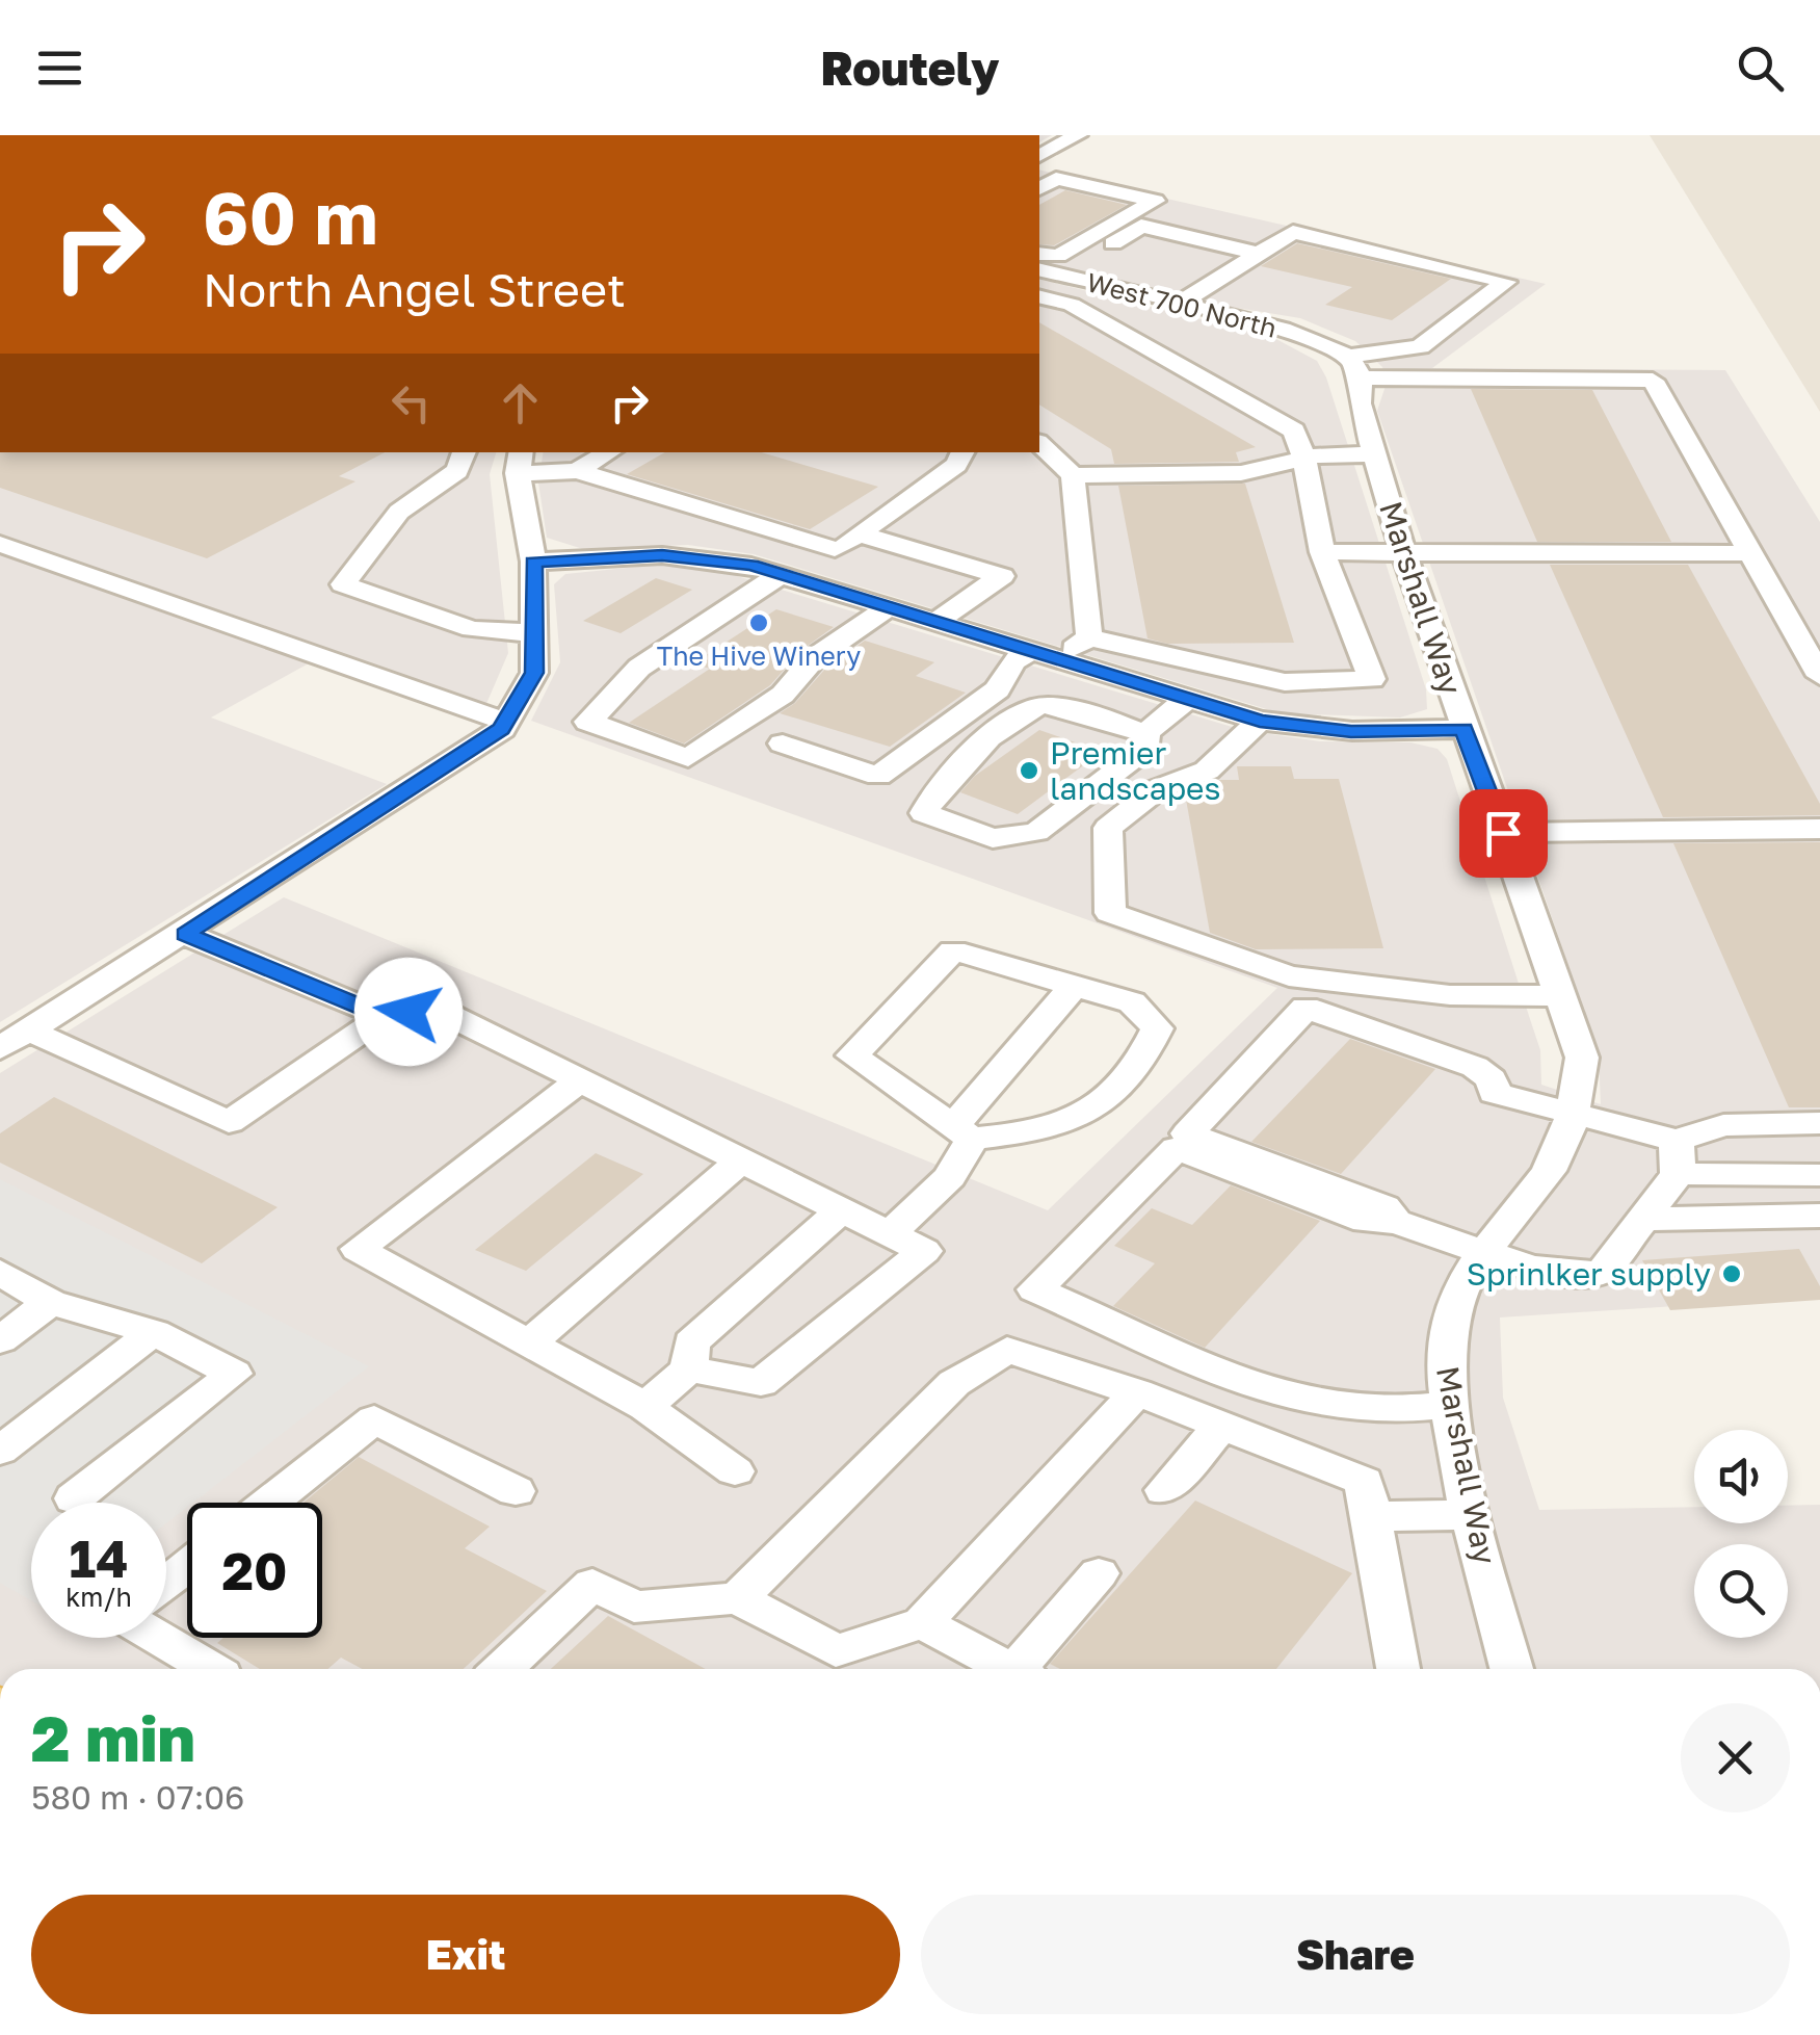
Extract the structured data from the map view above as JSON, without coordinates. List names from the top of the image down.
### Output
{
  "streets": {
    "street": ["West 700 North", "Marshall Way"]
  },
  "crossings": [
    ["West 700 North", "Marshall Way"]
  ],
  "places": ["The Hive Winery", "Premier landscapes", "Sprinlker supply"],
  "page": {
    "header": "Routely",
    "turn": ["60 m", "North Angel Street"],
    "speed": "14 km/h",
    "limit": "20",
    "heading": ["2 min", "580 m · 07:06"],
    "buttons": ["Exit", "Share"]
  }
}
